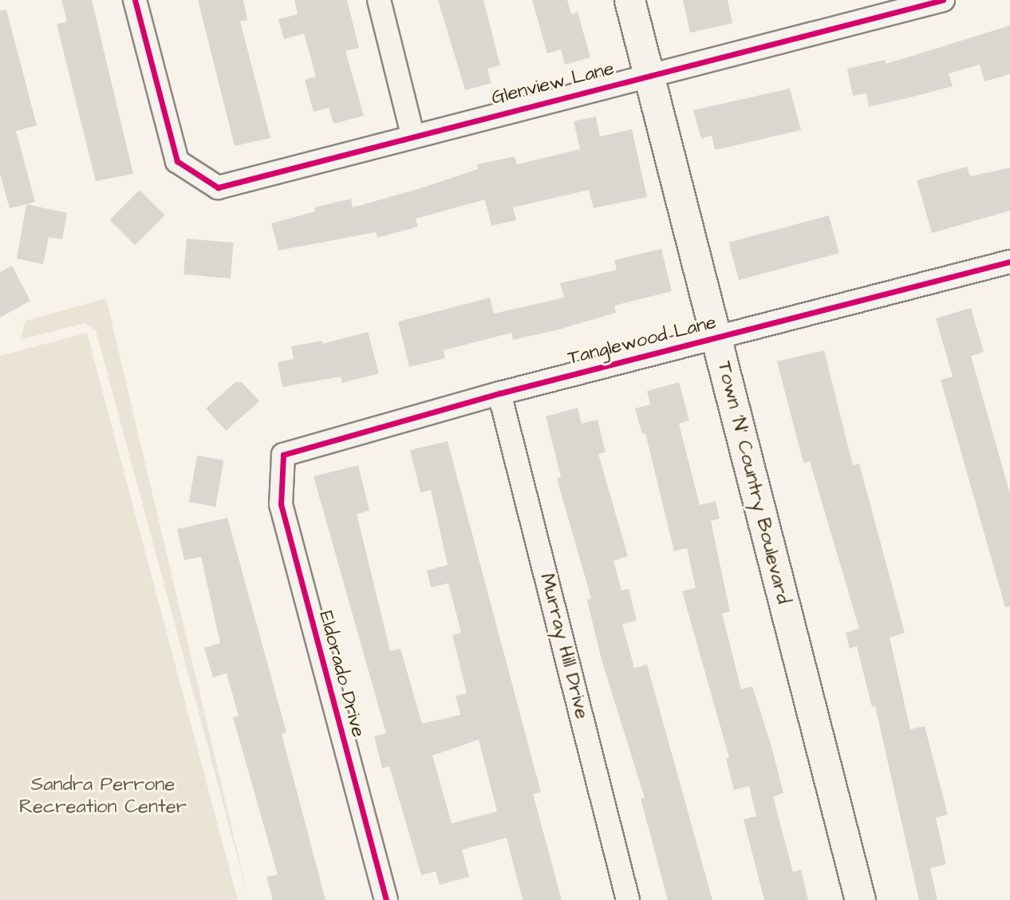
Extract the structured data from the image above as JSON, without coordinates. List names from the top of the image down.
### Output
{
  "streets": {
    "street": [
      "Glenview Lane",
      "Tanglewood Lane",
      "Town 'N' Country Boulevard",
      "Murray Hill Drive",
      "Eldorado Drive"
    ]
  },
  "crossings": [
    ["Glenview Lane", "Town 'N' Country Boulevard"],
    ["Tanglewood Lane", "Town 'N' Country Boulevard"],
    ["Tanglewood Lane", "Murray Hill Drive"],
    ["Tanglewood Lane", "Eldorado Drive"]
  ],
  "parks": ["Sandra Perrone Recreation Center"]
}
